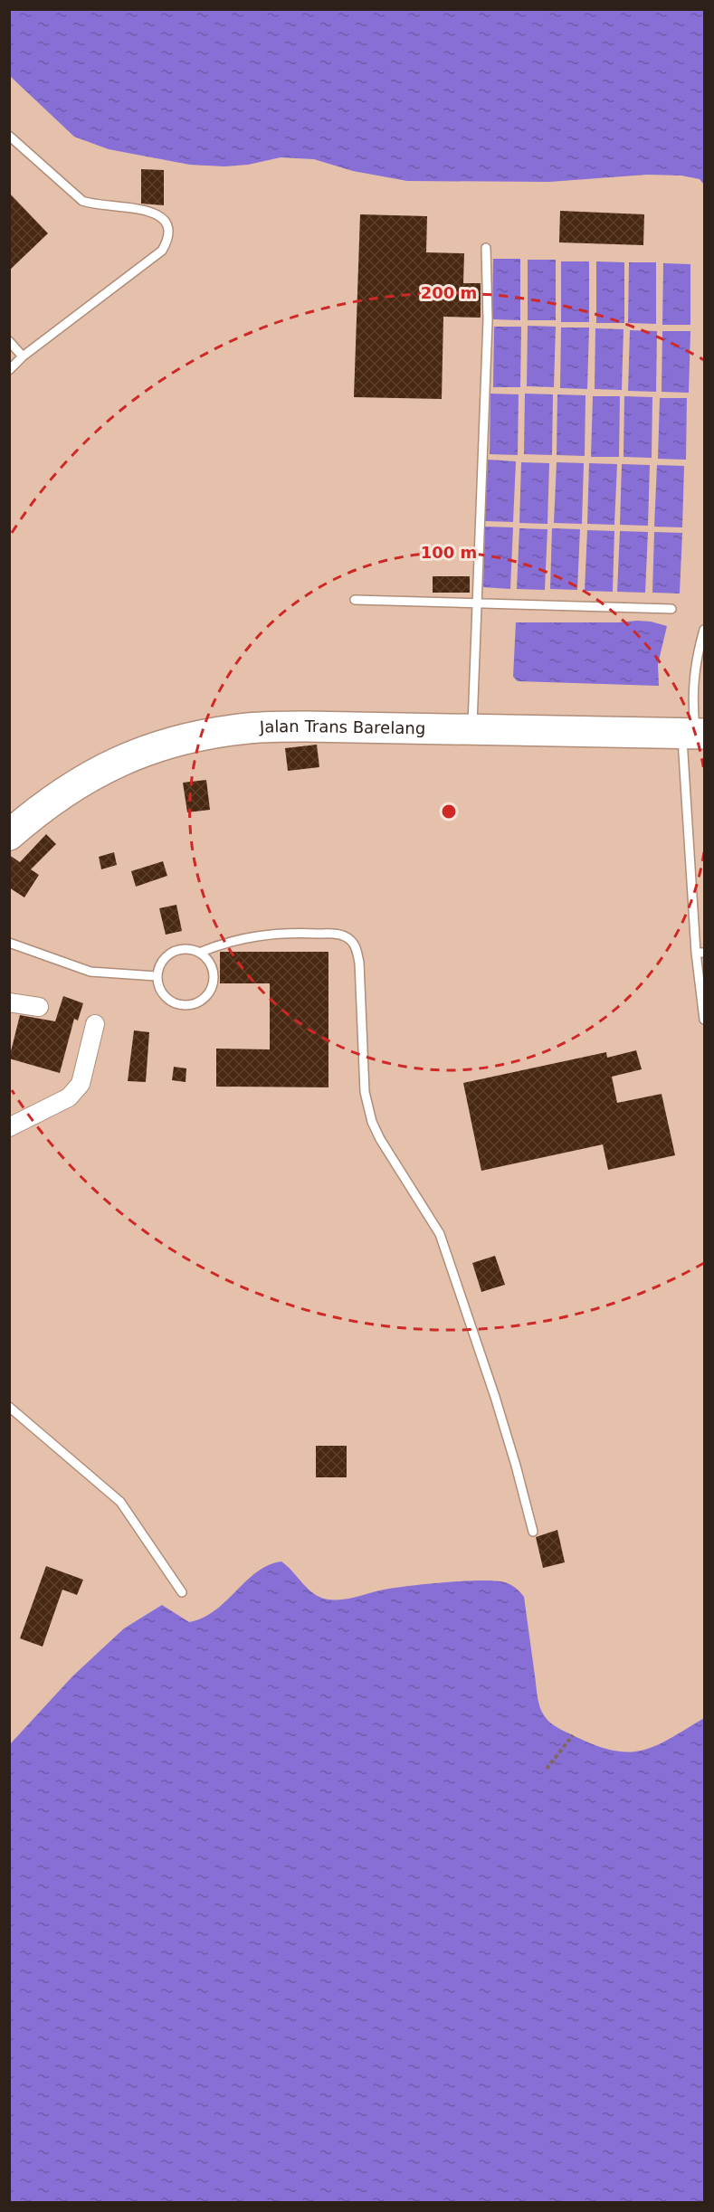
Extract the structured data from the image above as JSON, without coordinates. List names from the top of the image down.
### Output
{
  "streets": {
    "highway": ["Jalan Trans Barelang"]
  },
  "rings": ["200 m", "100 m"]
}
